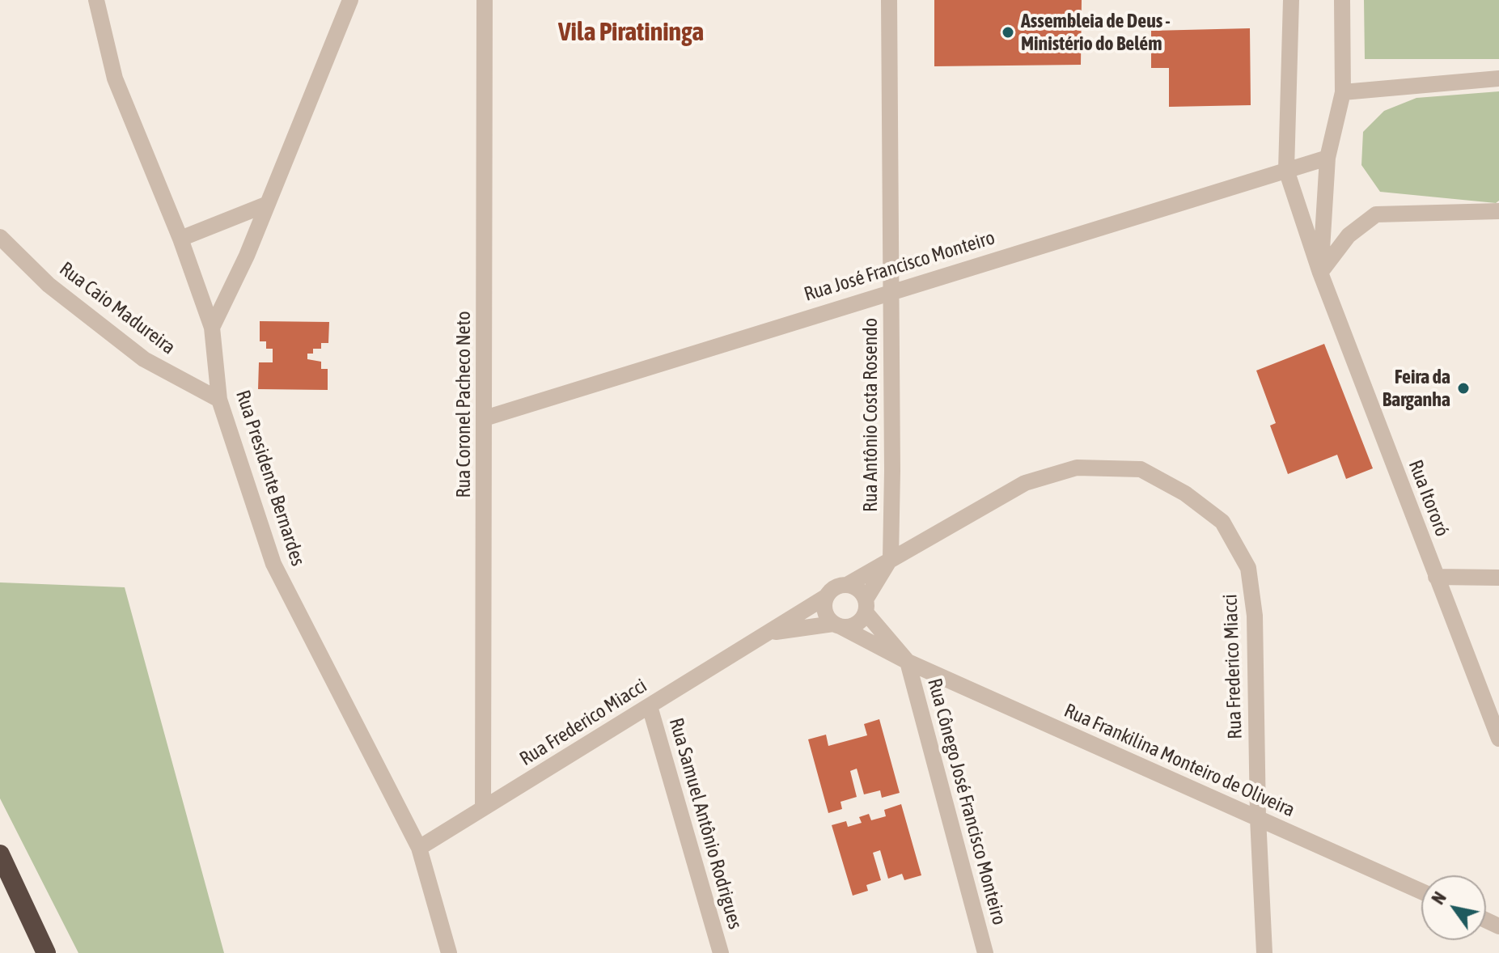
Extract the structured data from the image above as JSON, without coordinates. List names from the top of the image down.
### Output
{
  "streets": {
    "street": [
      "Rua José Francisco Monteiro",
      "Rua Caio Madureira",
      "Rua Coronel Pacheco Neto",
      "Rua Antônio Costa Rosendo",
      "Rua Presidente Bernardes",
      "Rua Itororó",
      "Rua Frederico Miacci",
      "Rua Frankilina Monteiro de Oliveira",
      "Rua Cônego José Francisco Monteiro",
      "Rua Samuel Antônio Rodrigues"
    ]
  },
  "crossings": [
    ["Rua José Francisco Monteiro", "Rua Coronel Pacheco Neto"],
    ["Rua José Francisco Monteiro", "Rua Antônio Costa Rosendo"],
    ["Rua José Francisco Monteiro", "Rua Itororó"],
    ["Rua Caio Madureira", "Rua Presidente Bernardes"],
    ["Rua Coronel Pacheco Neto", "Rua Frederico Miacci"],
    ["Rua Antônio Costa Rosendo", "Rua Frederico Miacci"],
    ["Rua Presidente Bernardes", "Rua Frederico Miacci"],
    ["Rua Frederico Miacci", "Rua Frankilina Monteiro de Oliveira"],
    ["Rua Frederico Miacci", "Rua Samuel Antônio Rodrigues"],
    ["Rua Frankilina Monteiro de Oliveira", "Rua Cônego José Francisco Monteiro"]
  ],
  "districts": ["Vila Piratininga"],
  "places": ["Assembleia de Deus - Ministério do Belém", "Feira da Barganha"],
  "north": "top left"
}
